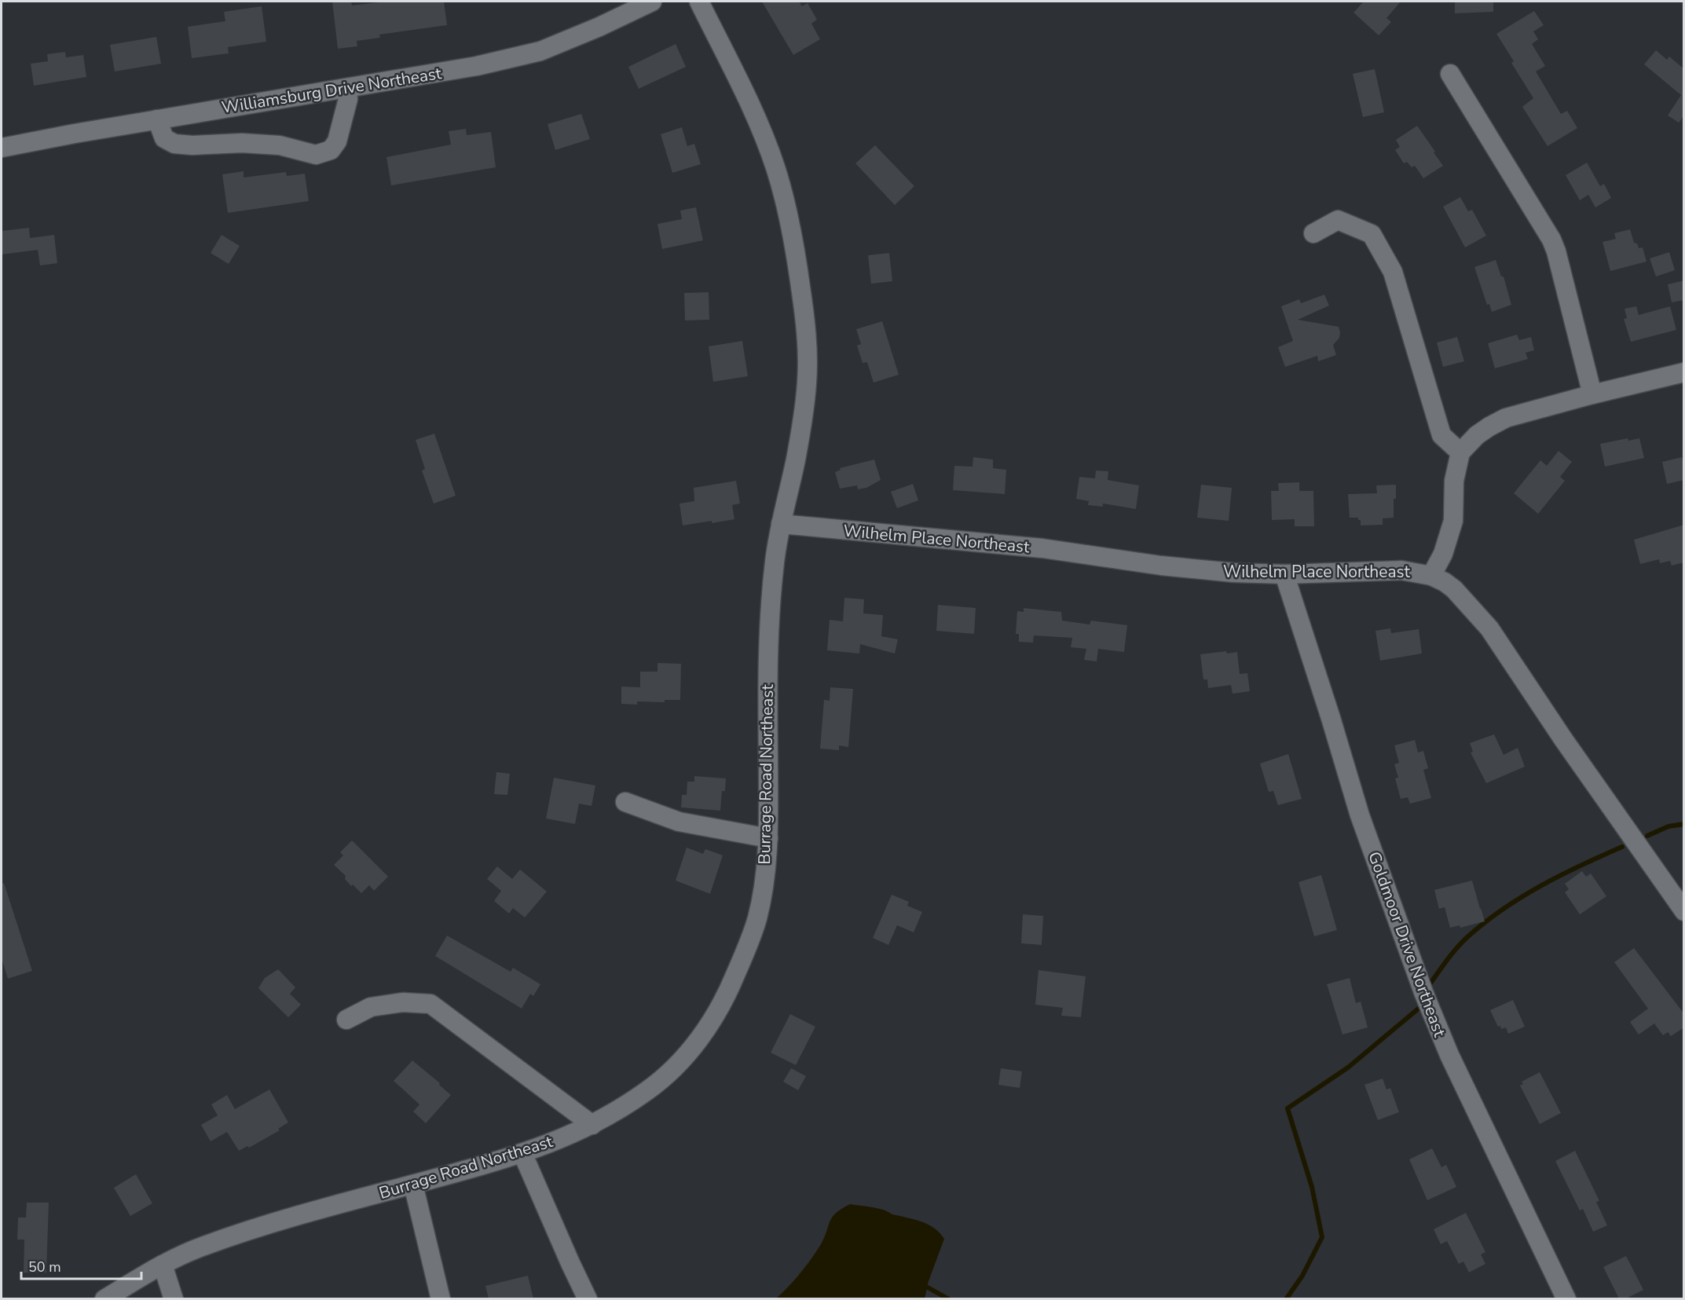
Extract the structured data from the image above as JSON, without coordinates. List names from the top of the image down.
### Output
{
  "streets": {
    "street": [
      "Williamsburg Drive Northeast",
      "Wilhelm Place Northeast",
      "Burrage Road Northeast",
      "Goldmoor Drive Northeast"
    ]
  },
  "crossings": [
    ["Wilhelm Place Northeast", "Burrage Road Northeast"],
    ["Wilhelm Place Northeast", "Goldmoor Drive Northeast"]
  ],
  "scale_bar": "50 m"
}
